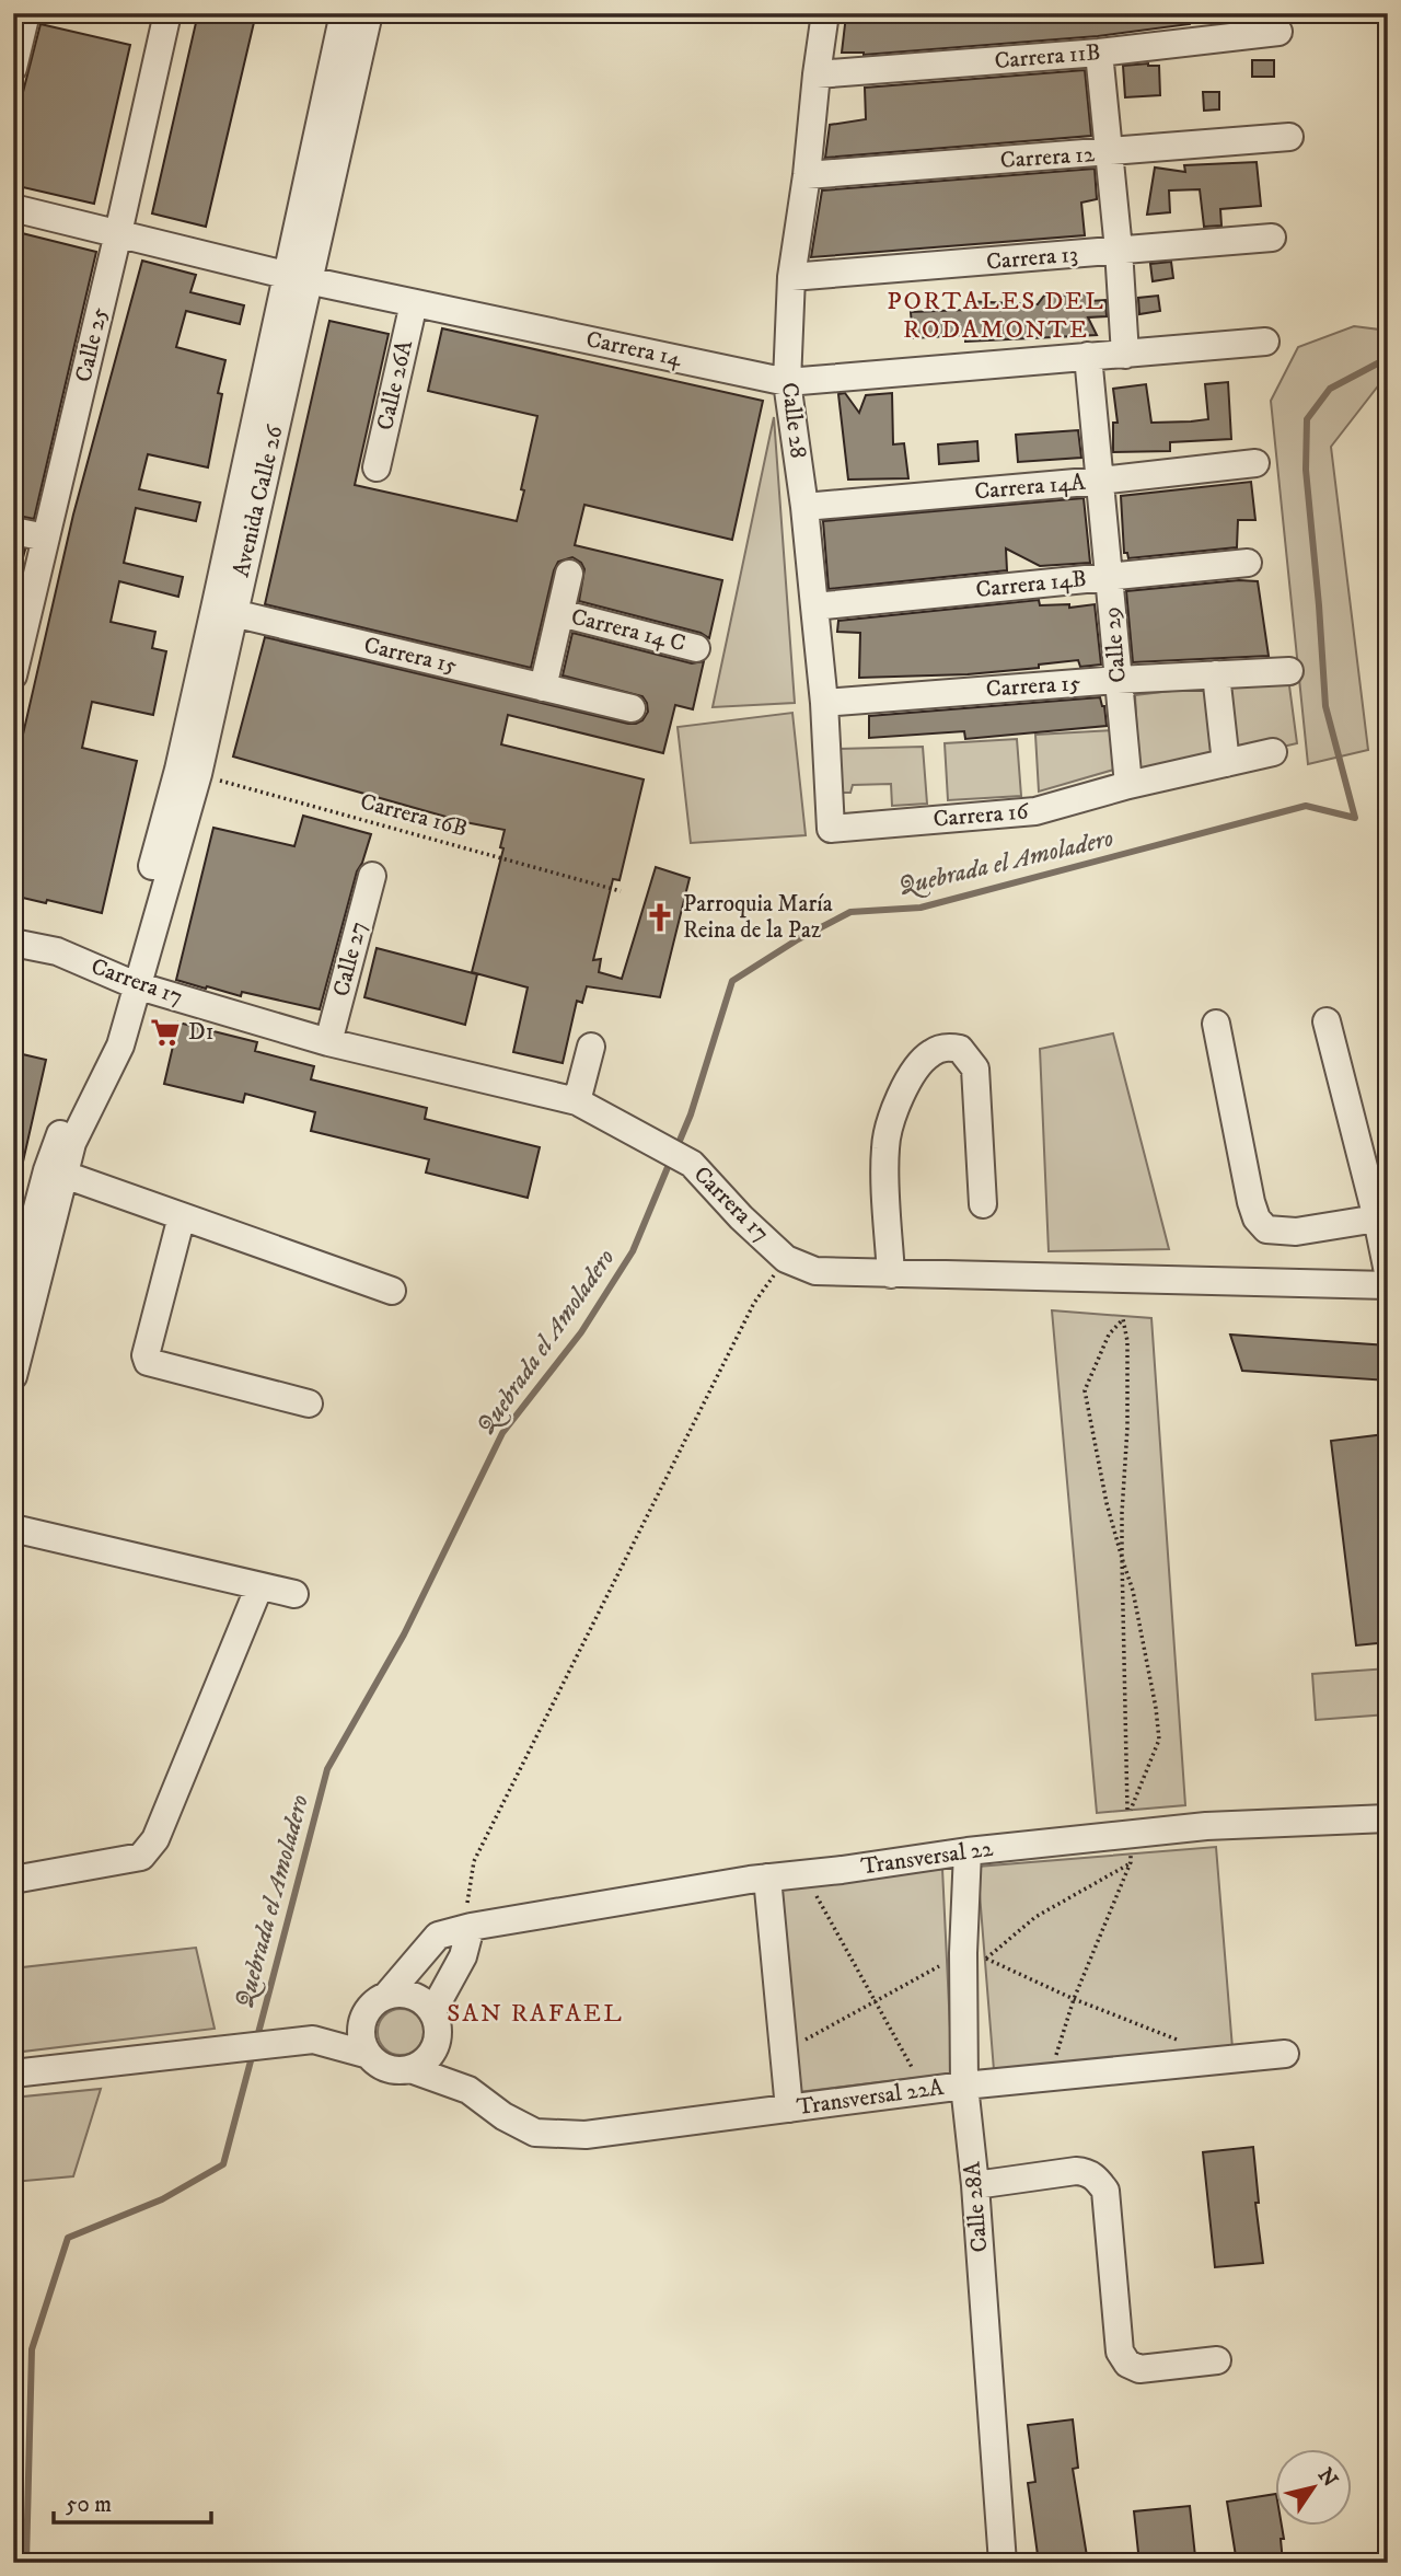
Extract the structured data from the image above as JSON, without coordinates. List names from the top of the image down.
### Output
{
  "streets": {
    "street": [
      "Carrera 11B",
      "Carrera 12",
      "Carrera 13",
      "Calle 25",
      "Carrera 14",
      "Calle 26A",
      "Calle 28",
      "Carrera 14A",
      "Avenida Calle 26",
      "Carrera 14B",
      "Carrera 14 C",
      "Calle 29",
      "Carrera 15",
      "Carrera 16",
      "Calle 27",
      "Carrera 17",
      "Transversal 22",
      "Transversal 22A",
      "Calle 28A"
    ],
    "path": ["Carrera 16B"]
  },
  "crossings": [
    ["Carrera 11B", "Calle 28"],
    ["Carrera 12", "Calle 28"],
    ["Carrera 13", "Calle 28"],
    ["Calle 25", "Carrera 14"],
    ["Carrera 14", "Calle 26A"],
    ["Carrera 14", "Calle 28"],
    ["Carrera 14", "Avenida Calle 26"],
    ["Carrera 14", "Calle 29"],
    ["Calle 28", "Carrera 14A"],
    ["Calle 28", "Carrera 14B"],
    ["Calle 28", "Carrera 15"],
    ["Calle 28", "Carrera 16"],
    ["Carrera 14A", "Calle 29"],
    ["Avenida Calle 26", "Carrera 15"],
    ["Avenida Calle 26", "Carrera 16B"],
    ["Avenida Calle 26", "Carrera 17"],
    ["Carrera 14B", "Calle 29"],
    ["Calle 29", "Carrera 15"],
    ["Calle 29", "Carrera 16"],
    ["Calle 27", "Carrera 17"],
    ["Transversal 22", "Calle 28A"],
    ["Transversal 22A", "Calle 28A"]
  ],
  "districts": ["PORTALES DEL RODAMONTE", "SAN RAFAEL"],
  "water": ["Quebrada el Amoladero"],
  "places": {
    "church": ["Parroquia María Reina de la Paz"],
    "supermarket": ["D1"]
  },
  "scale_bar": "50 m",
  "north": "top right"
}
